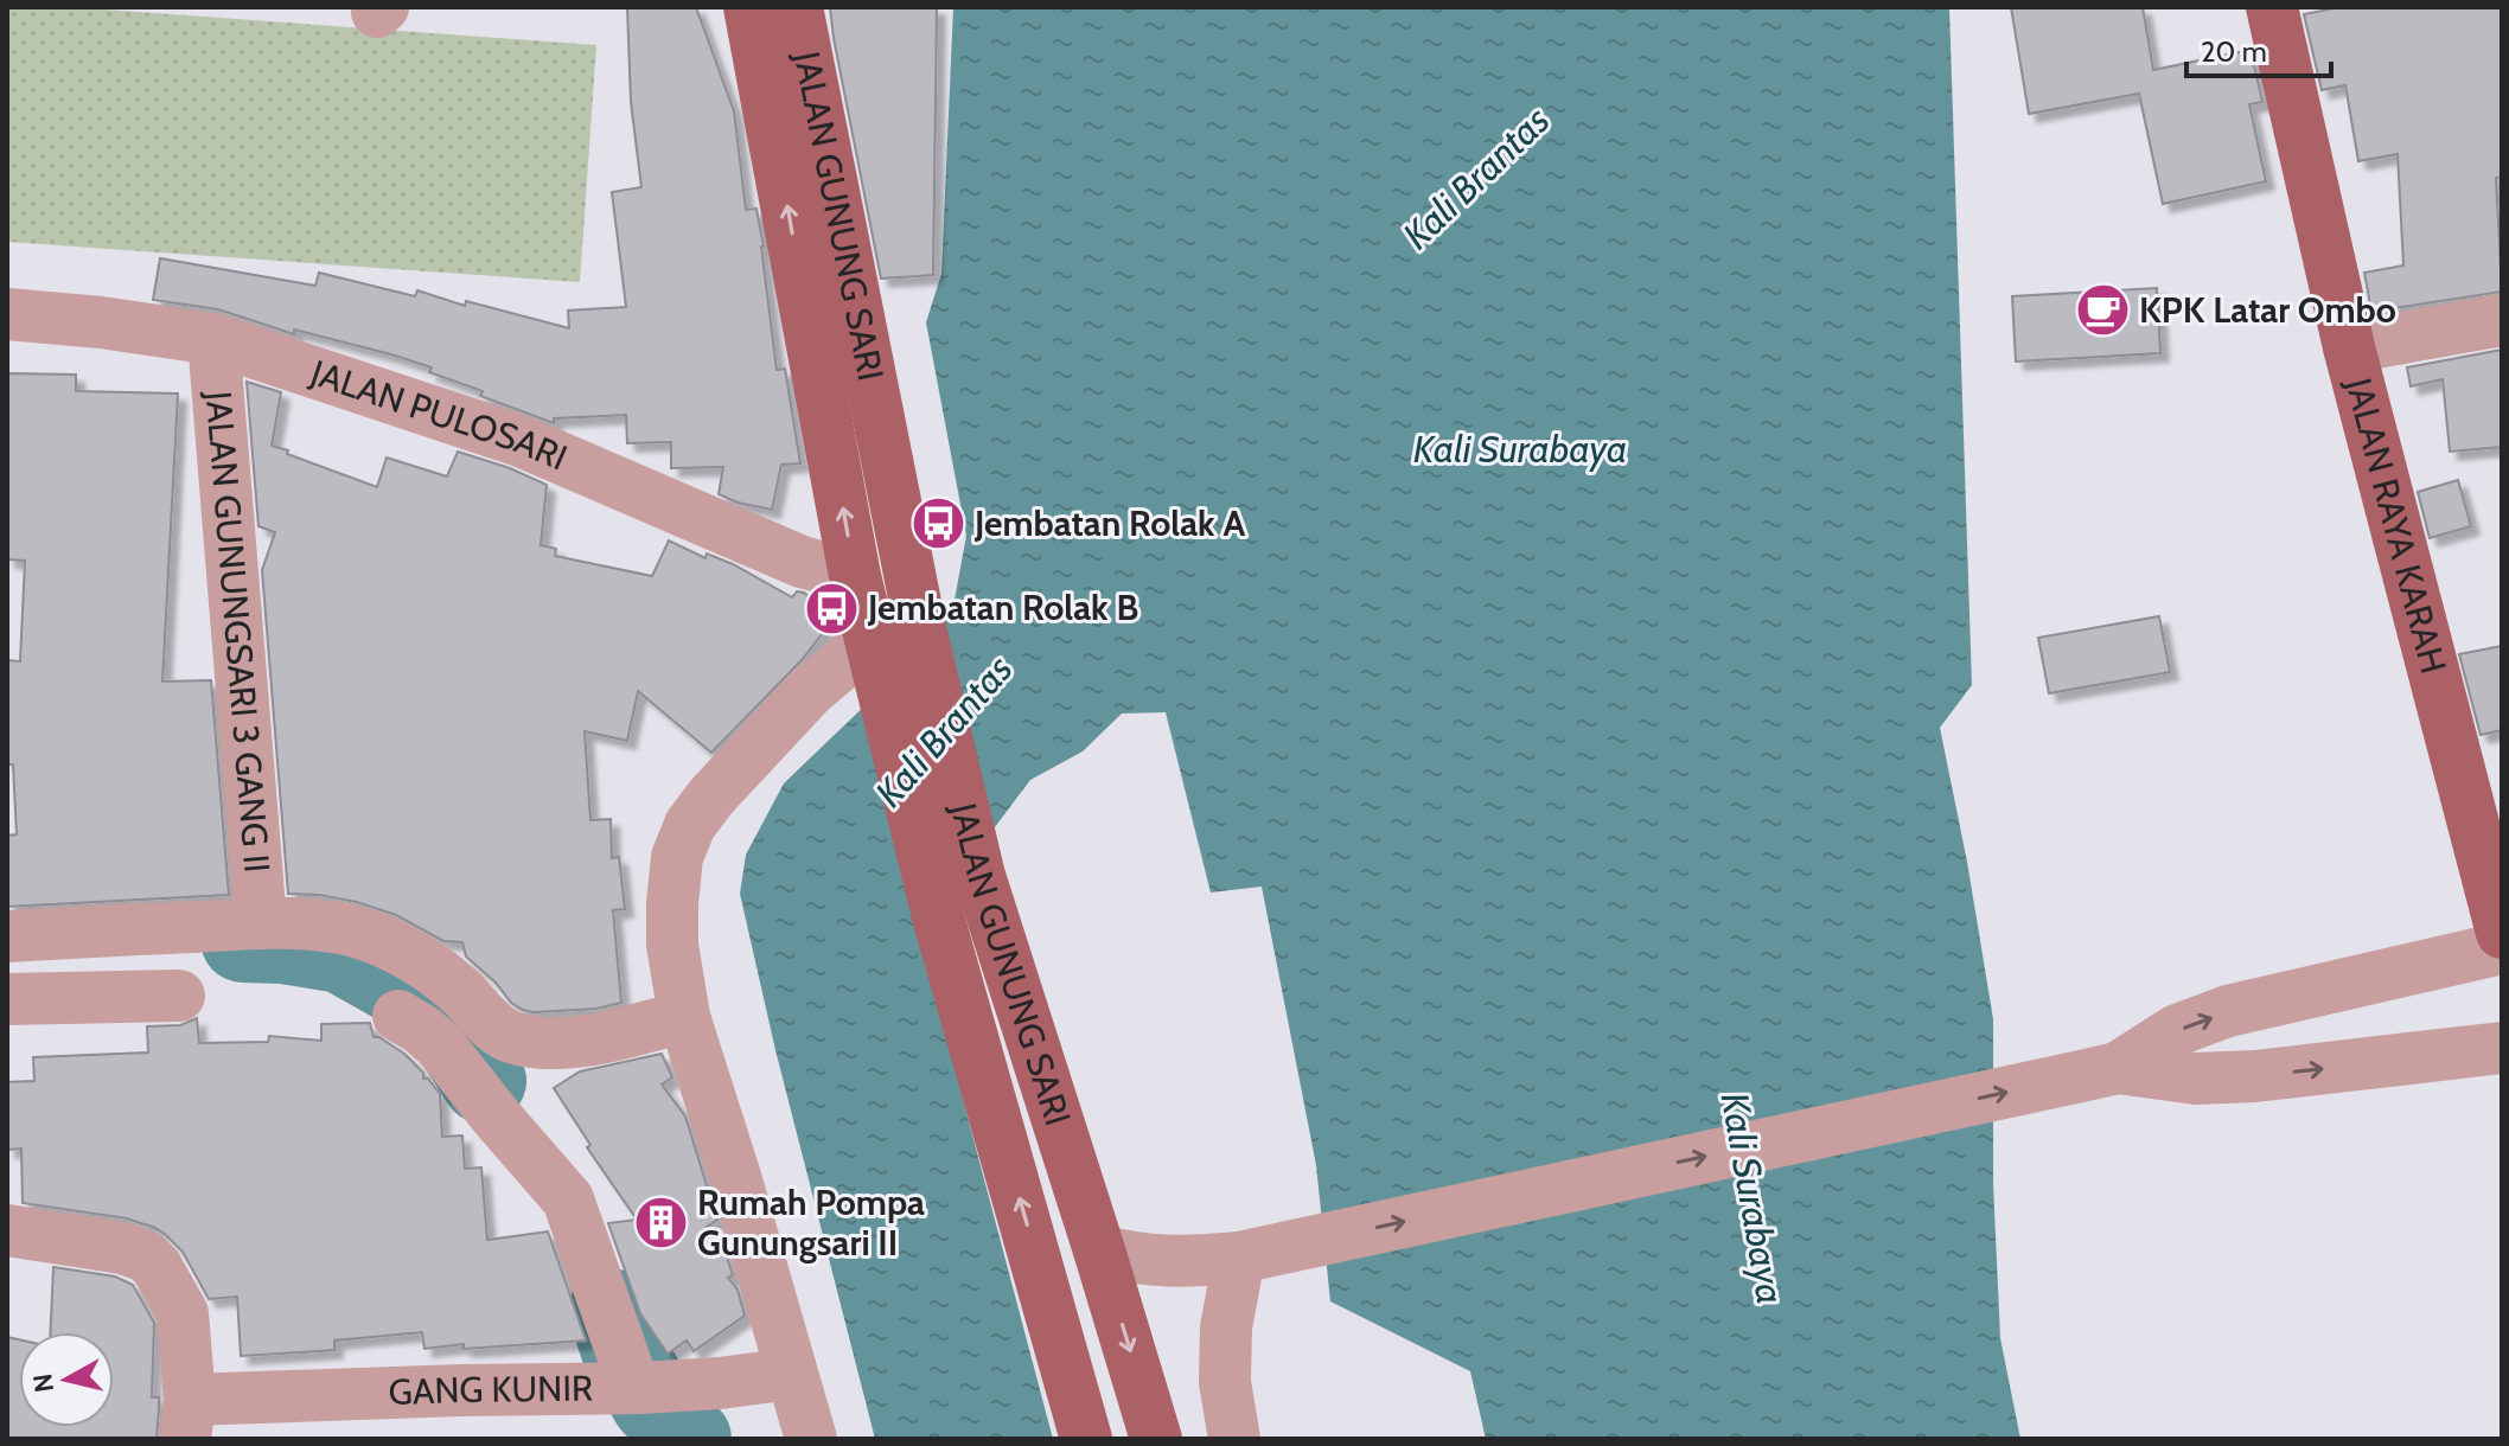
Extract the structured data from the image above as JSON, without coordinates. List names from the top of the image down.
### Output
{
  "streets": {
    "main road": ["JALAN GUNUNG SARI", "JALAN RAYA KARAH"],
    "street": ["JALAN PULOSARI", "JALAN GUNUNGSARI 3 GANG II", "GANG KUNIR"]
  },
  "crossings": [
    ["JALAN GUNUNG SARI", "JALAN PULOSARI"],
    ["JALAN PULOSARI", "JALAN GUNUNGSARI 3 GANG II"]
  ],
  "water": ["Kali Brantas", "Kali Surabaya"],
  "places": {
    "cafe": ["KPK Latar Ombo"],
    "bus stop": ["Jembatan Rolak A", "Jembatan Rolak B"],
    "building": ["Rumah Pompa Gunungsari II"]
  },
  "scale_bar": "20 m",
  "north": "left"
}
